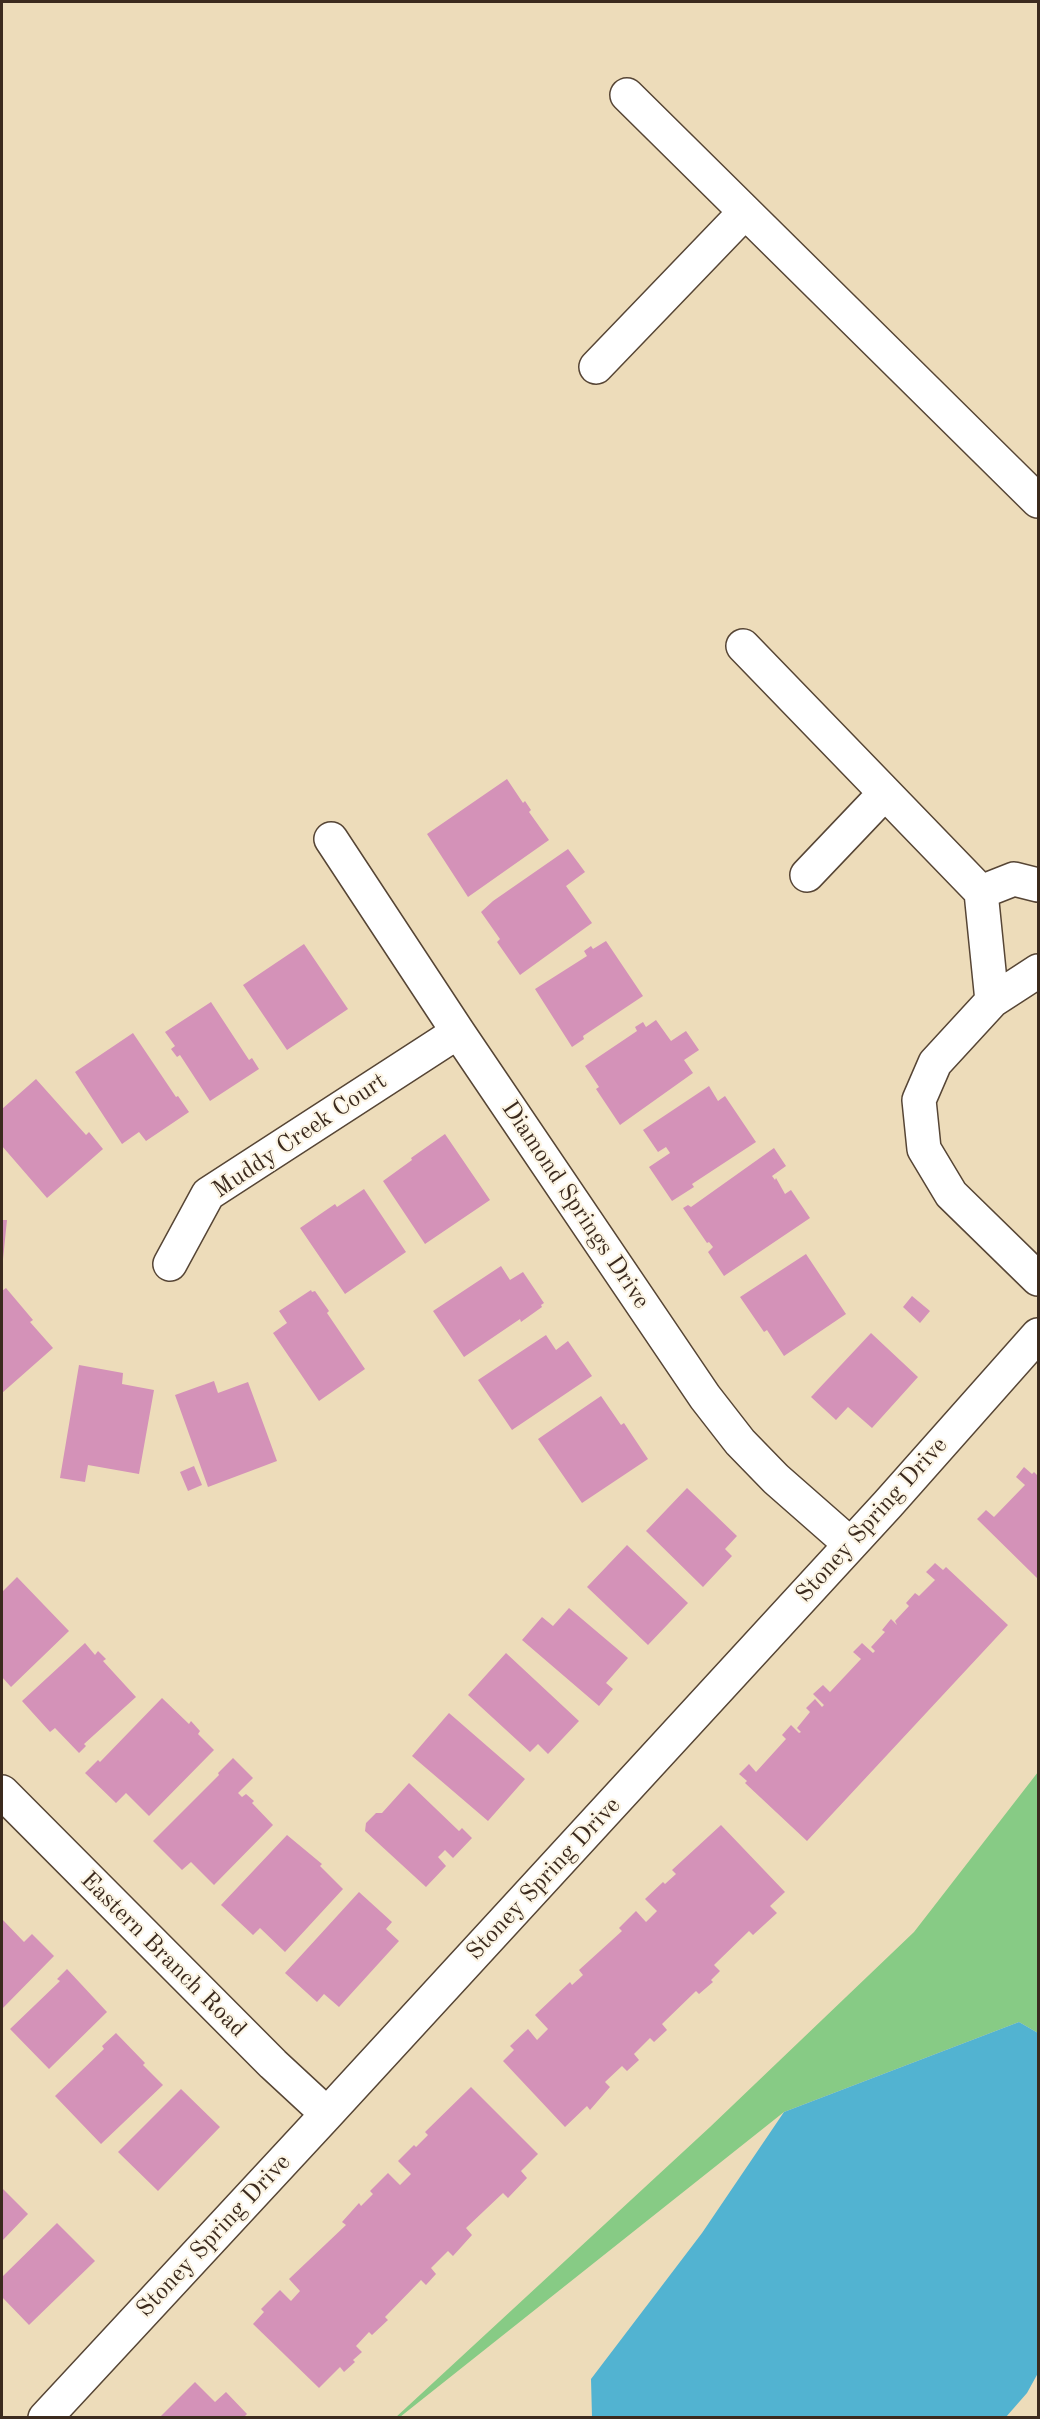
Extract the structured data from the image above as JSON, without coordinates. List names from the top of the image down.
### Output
{
  "streets": {
    "street": [
      "Muddy Creek Court",
      "Diamond Springs Drive",
      "Stoney Spring Drive",
      "Eastern Branch Road"
    ]
  },
  "crossings": [
    ["Muddy Creek Court", "Diamond Springs Drive"],
    ["Diamond Springs Drive", "Stoney Spring Drive"],
    ["Stoney Spring Drive", "Eastern Branch Road"]
  ]
}
